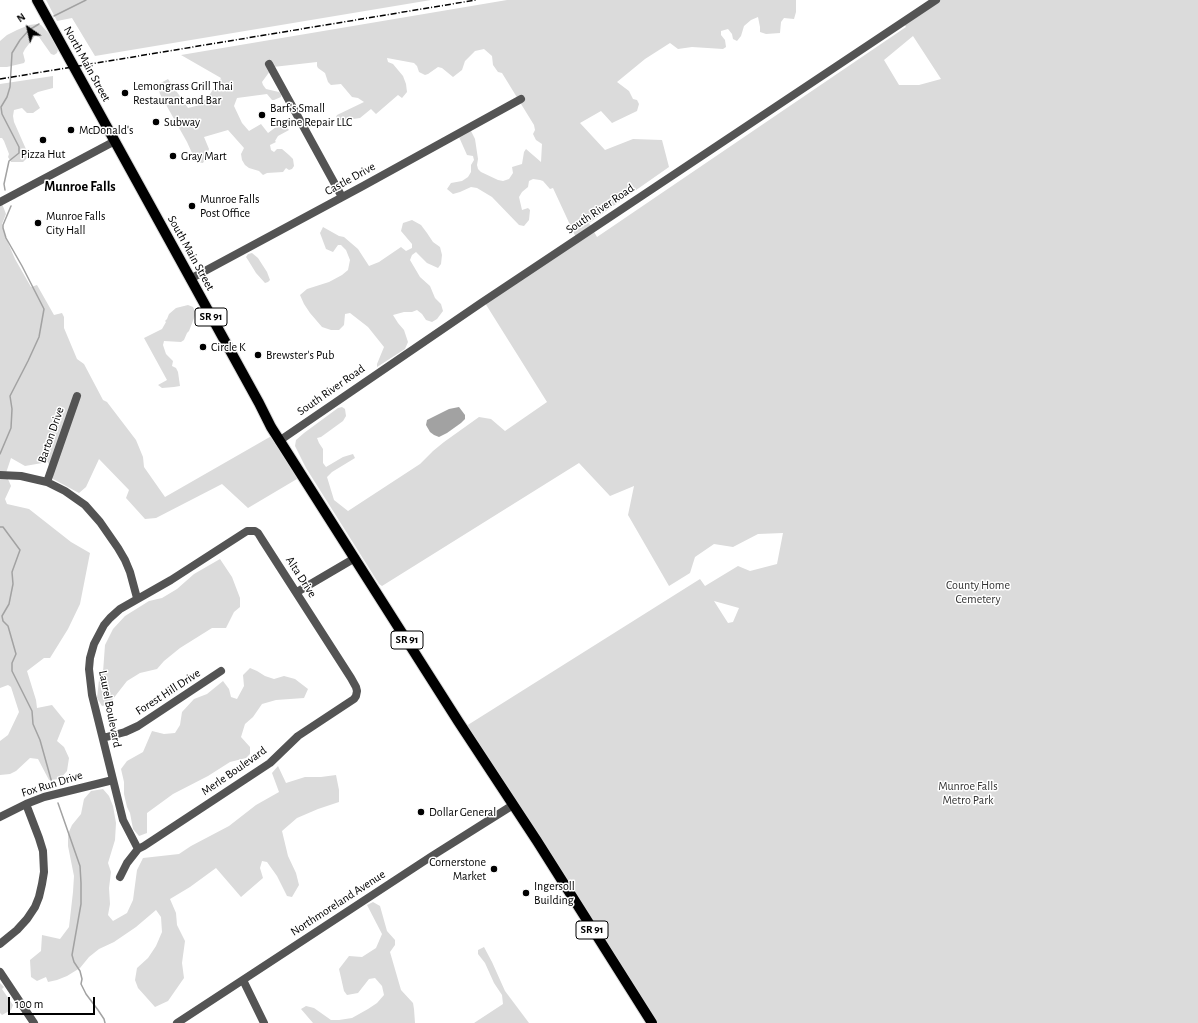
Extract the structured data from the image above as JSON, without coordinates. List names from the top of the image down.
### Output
{
  "streets": {
    "main road": ["North Main Street", "South Main Street", "SR 91"],
    "street": [
      "Castle Drive",
      "South River Road",
      "Barton Drive",
      "Alta Drive",
      "Forest Hill Drive",
      "Laurel Boulevard",
      "Merle Boulevard",
      "Fox Run Drive",
      "Northmoreland Avenue"
    ]
  },
  "crossings": [
    ["North Main Street", "South Main Street"],
    ["Castle Drive", "South Main Street"],
    ["South River Road", "South Main Street"],
    ["South Main Street", "SR 91"],
    ["SR 91", "Northmoreland Avenue"],
    ["Alta Drive", "Laurel Boulevard"],
    ["Alta Drive", "Merle Boulevard"],
    ["Forest Hill Drive", "Laurel Boulevard"],
    ["Laurel Boulevard", "Merle Boulevard"],
    ["Laurel Boulevard", "Fox Run Drive"]
  ],
  "districts": ["Munroe Falls"],
  "parks": ["County Home Cemetery", "Munroe Falls Metro Park"],
  "places": [
    "Lemongrass Grill Thai Restaurant and Bar",
    "Barf's Small Engine Repair LLC",
    "Subway",
    "McDonald's",
    "Pizza Hut",
    "Gray Mart",
    "Munroe Falls Post Office",
    "Munroe Falls City Hall",
    "Circle K",
    "Brewster's Pub",
    "Dollar General",
    "Cornerstone Market",
    "Ingersoll Building"
  ],
  "scale_bar": "100 m",
  "north": "top left"
}
